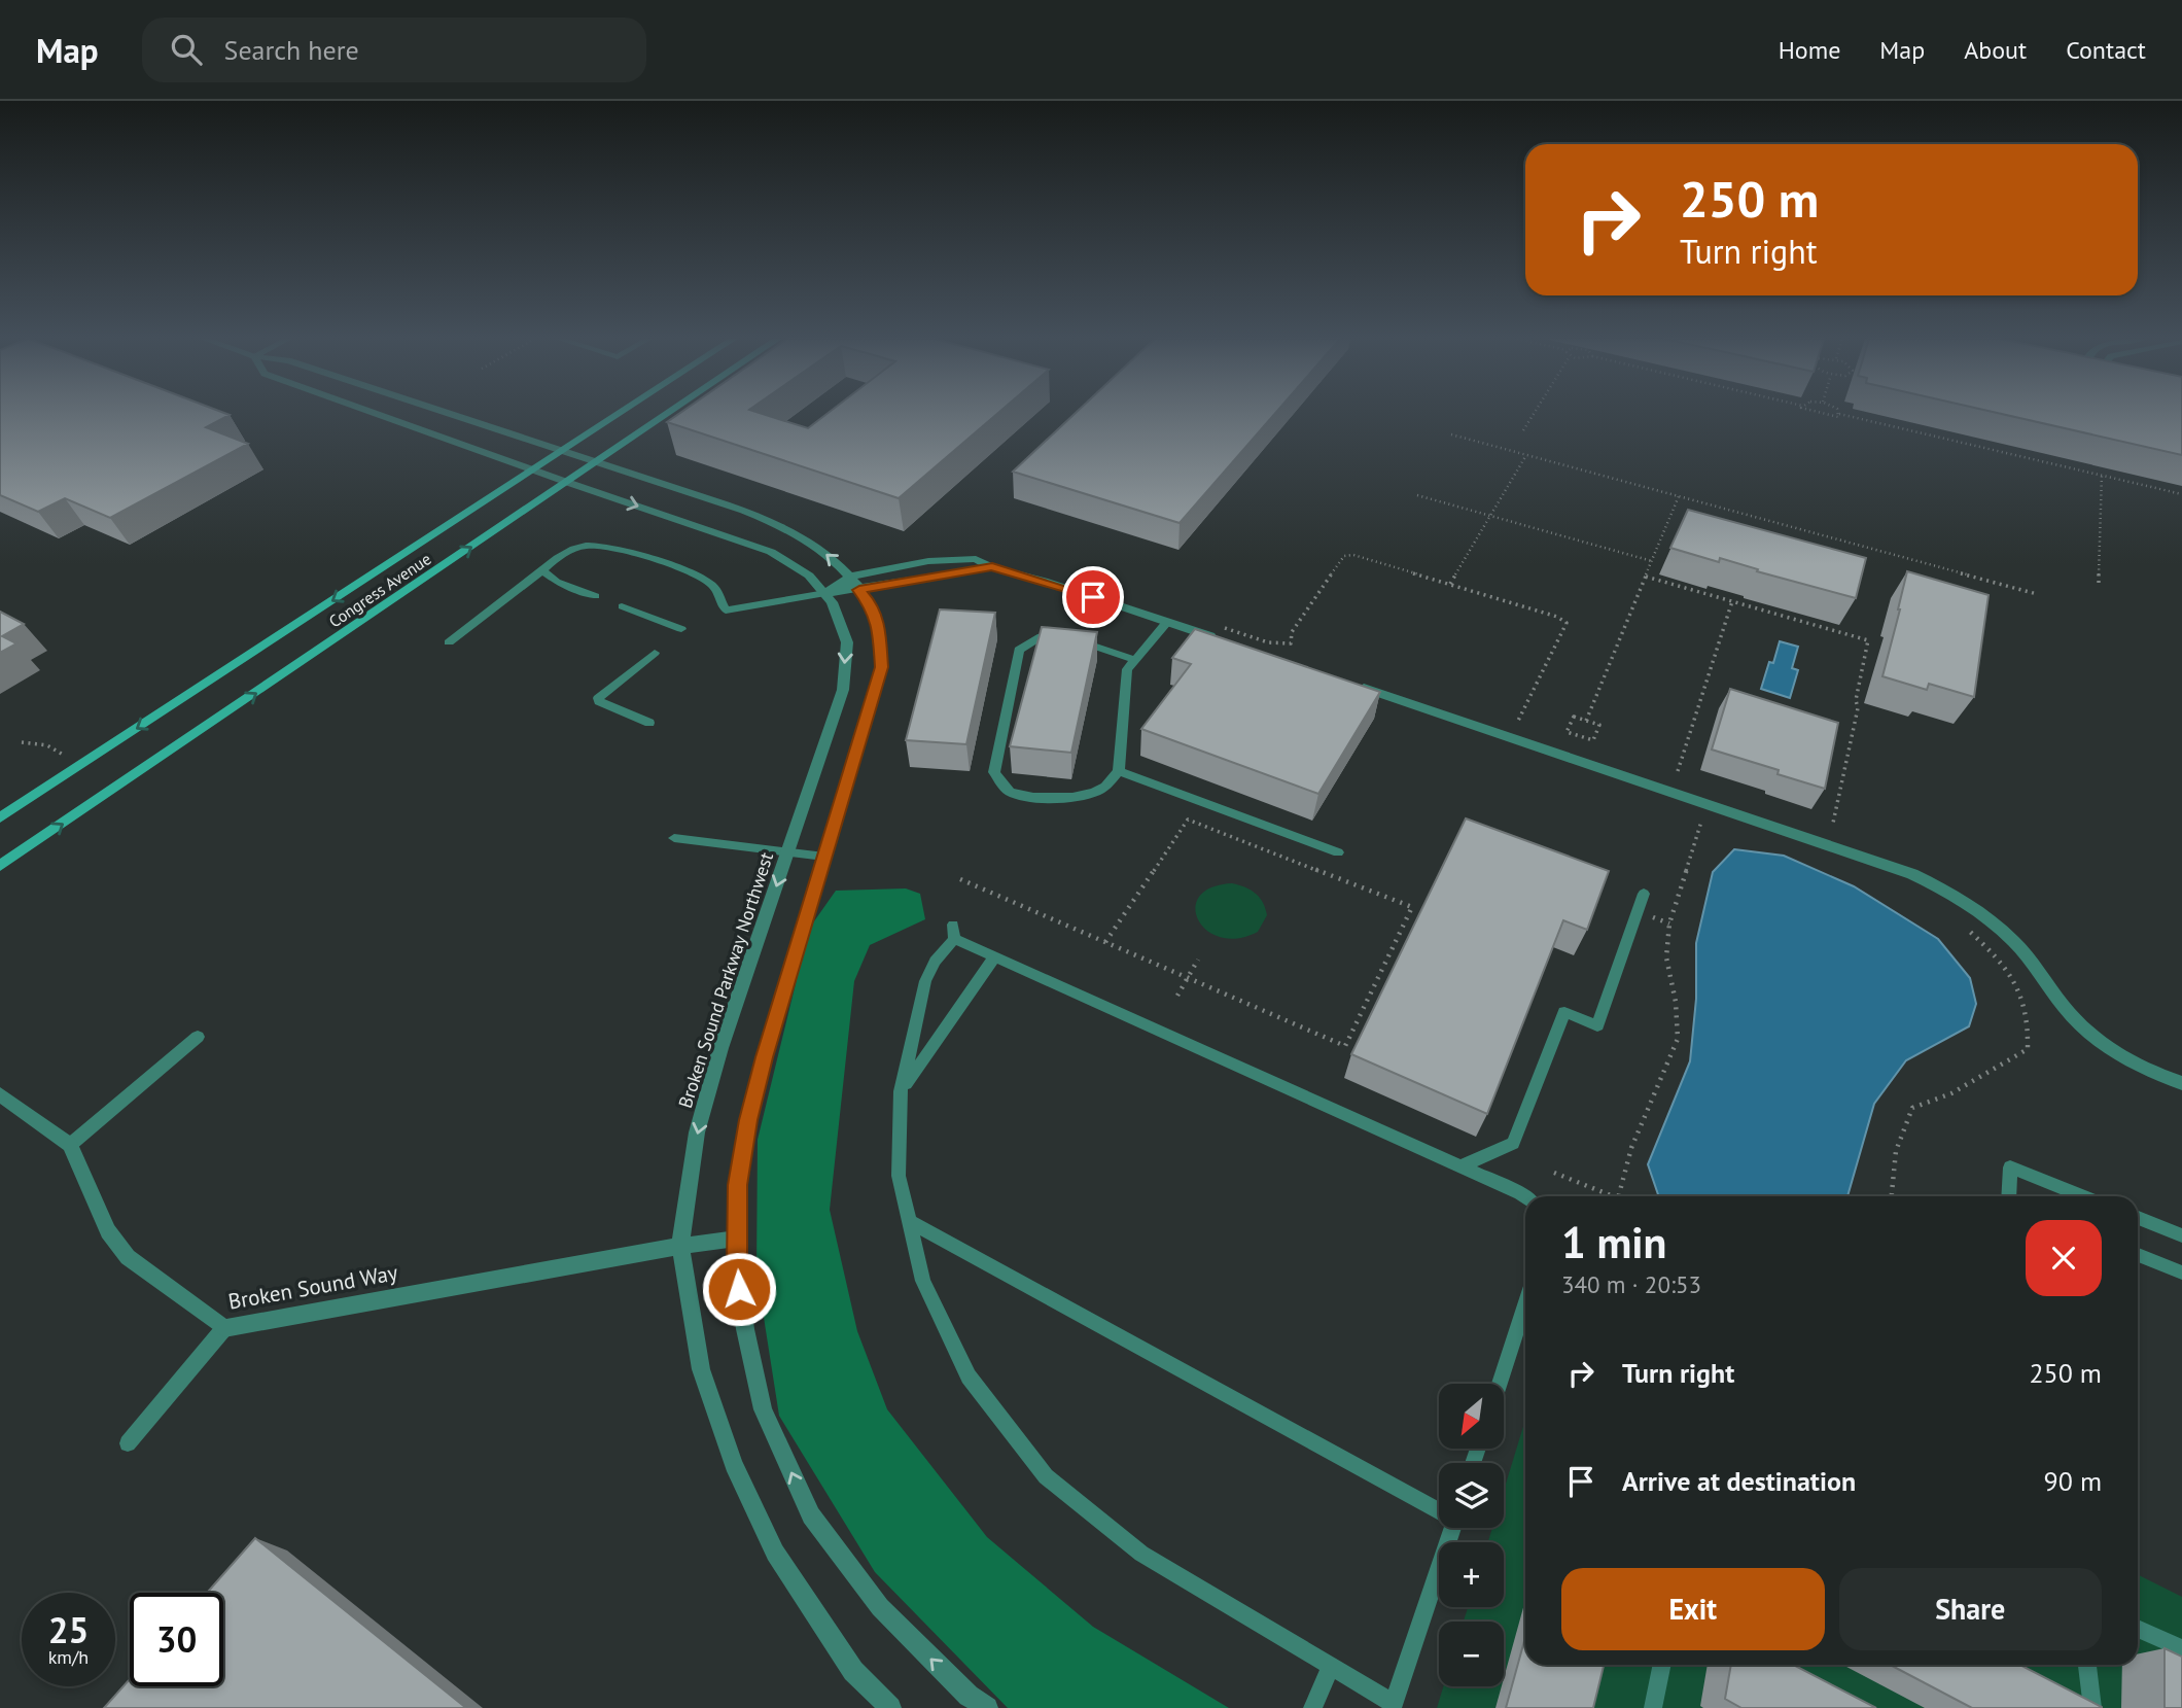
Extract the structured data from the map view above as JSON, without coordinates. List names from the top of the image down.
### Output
{
  "streets": {
    "main road": ["Congress Avenue"],
    "street": ["Broken Sound Parkway Northwest", "Broken Sound Way"]
  },
  "crossings": [
    ["Congress Avenue", "Broken Sound Parkway Northwest"],
    ["Broken Sound Parkway Northwest", "Broken Sound Way"]
  ],
  "north": "bottom left",
  "page": {
    "header": "Map",
    "search": "Search here",
    "nav": [
      "Home",
      "Map",
      "About",
      "Contact"
    ],
    "turn": ["250 m", "Turn right"],
    "heading": ["1 min", "340 m · 20:53"],
    "list": [
      {
        "name": "Turn right",
        "value": "250 m"
      },
      {
        "name": "Arrive at destination",
        "value": "90 m"
      }
    ],
    "map_buttons": ["+", "−"],
    "buttons": ["Exit", "Share"],
    "speed": "25 km/h",
    "limit": "30"
  }
}
